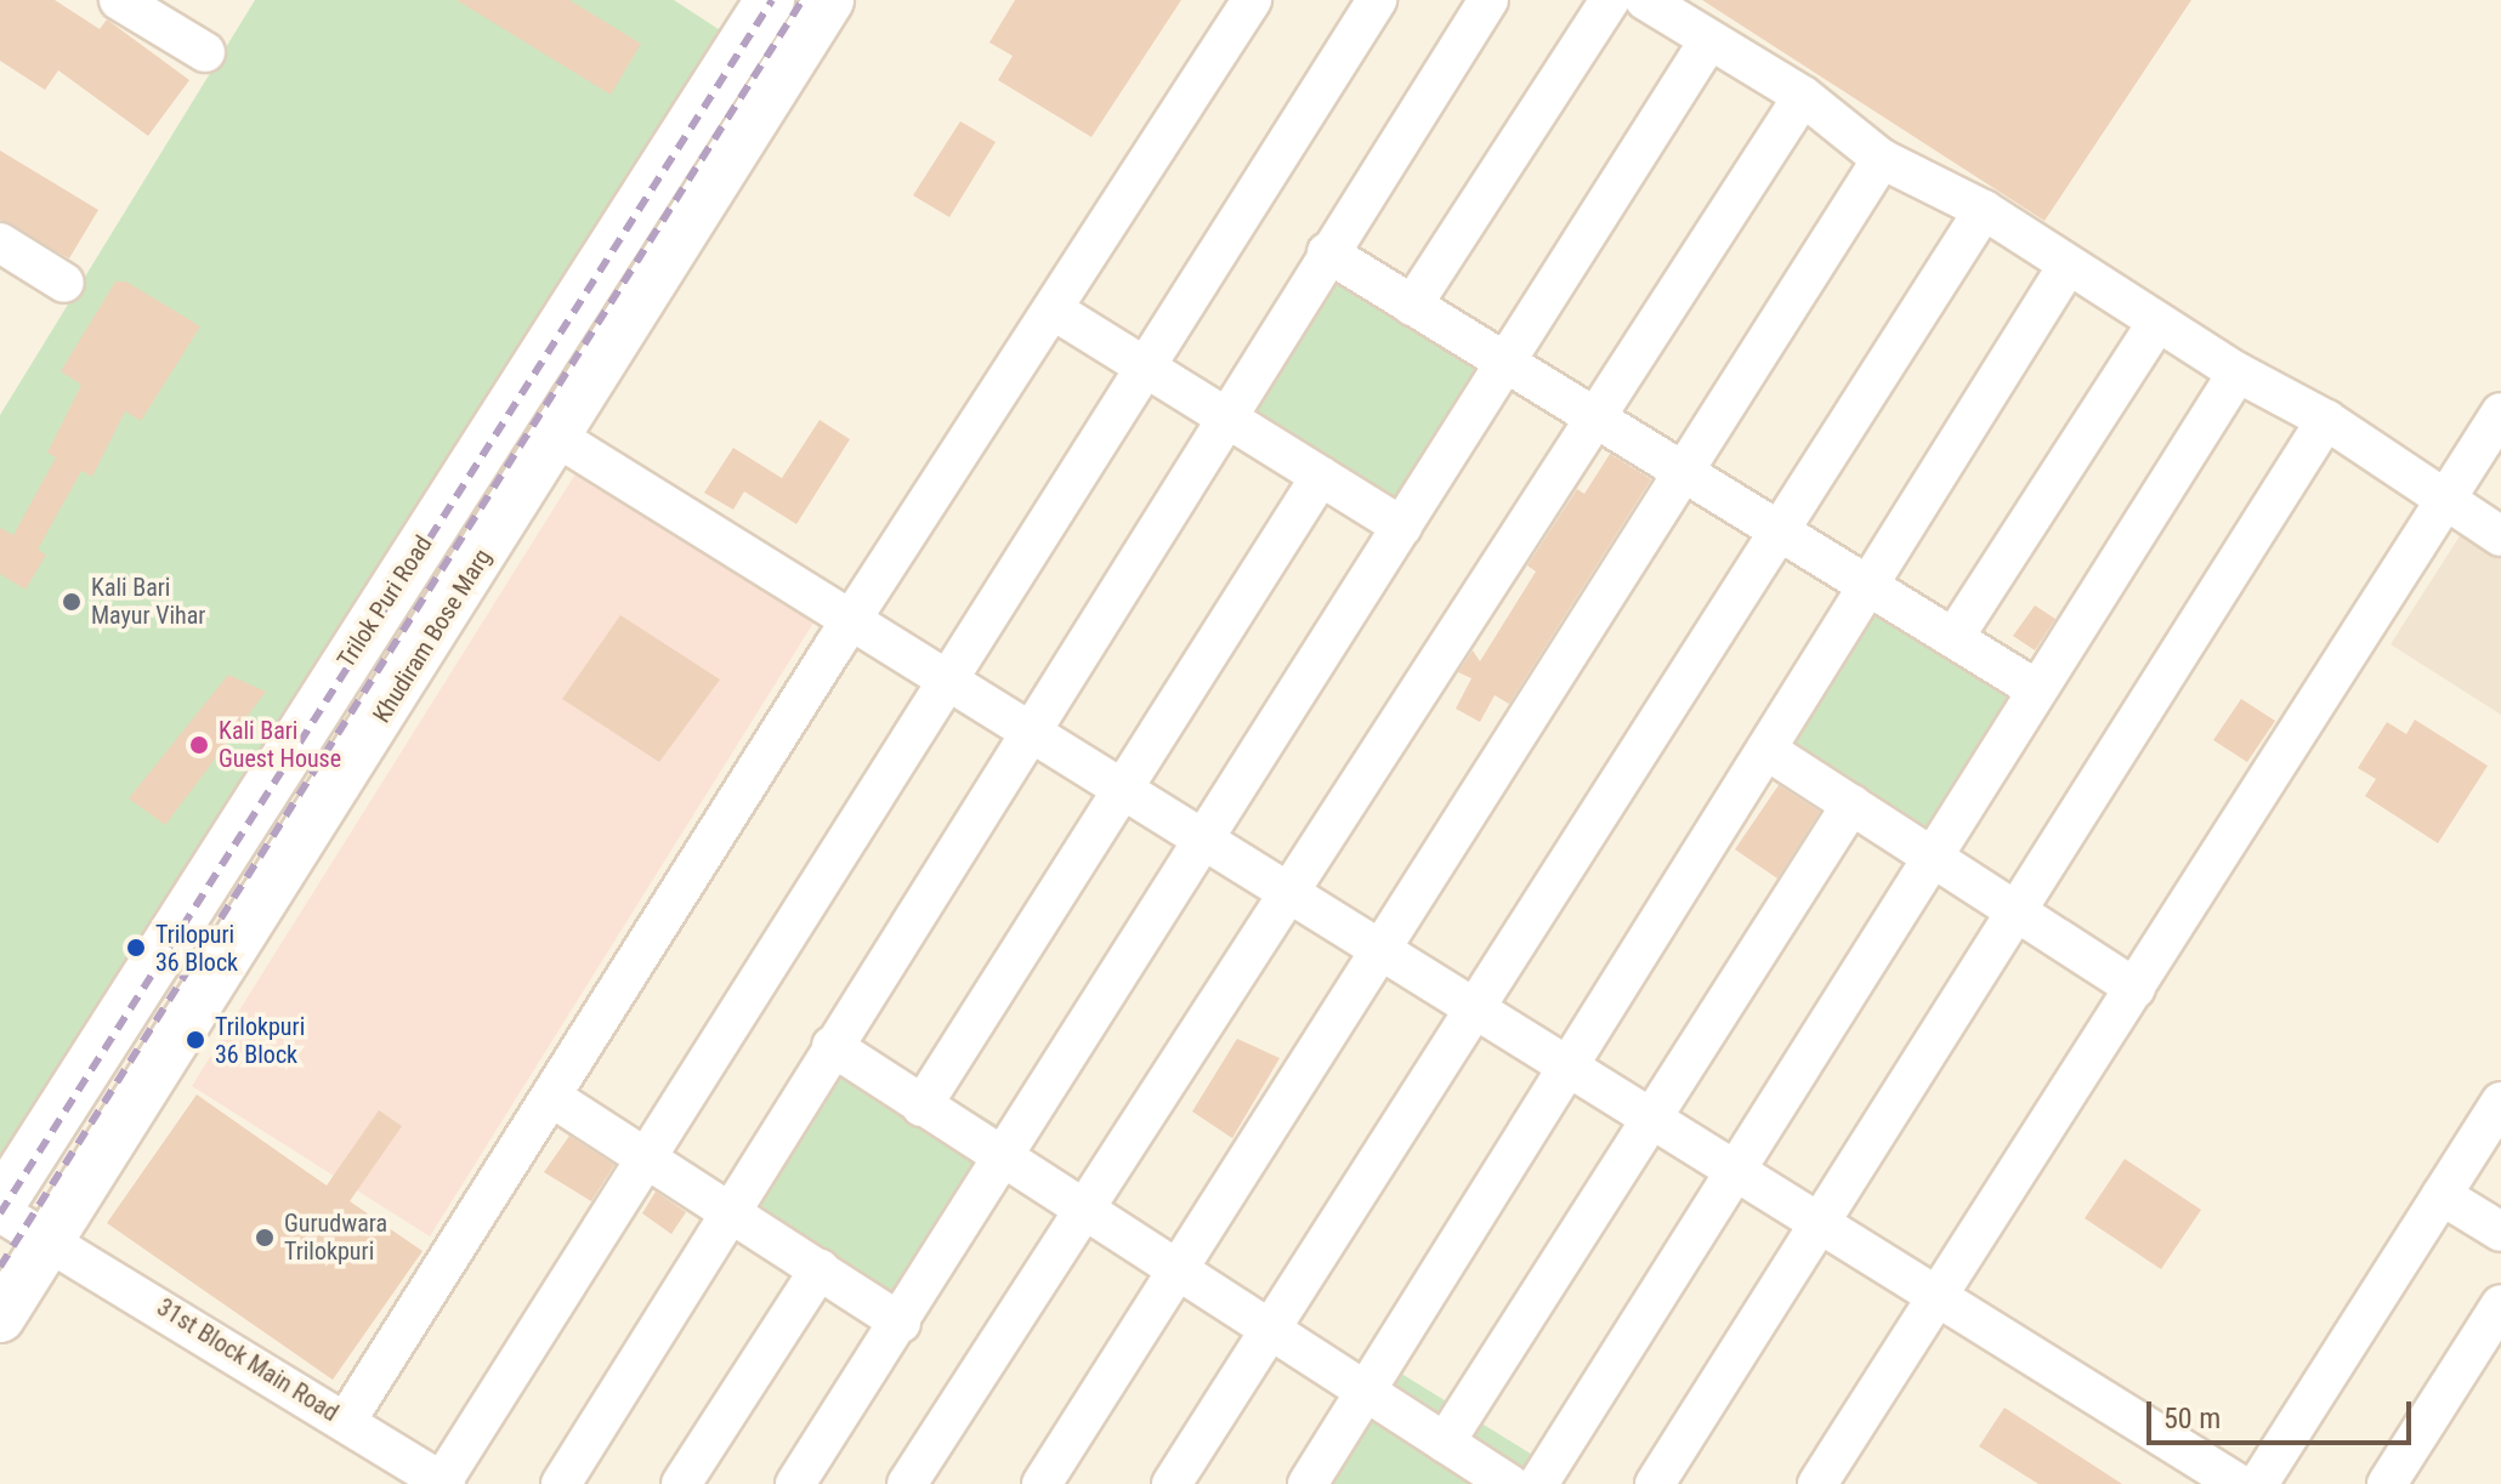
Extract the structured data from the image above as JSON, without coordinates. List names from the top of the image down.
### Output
{
  "streets": {
    "street": ["Trilok Puri Road", "Khudiram Bose Marg", "31st Block Main Road"]
  },
  "crossings": [
    ["Trilok Puri Road", "31st Block Main Road"],
    ["Khudiram Bose Marg", "31st Block Main Road"]
  ],
  "places": [
    "Kali Bari Mayur Vihar",
    "Kali Bari Guest House",
    "Trilopuri 36 Block",
    "Trilokpuri 36 Block",
    "Gurudwara Trilokpuri"
  ],
  "scale_bar": "50 m"
}
